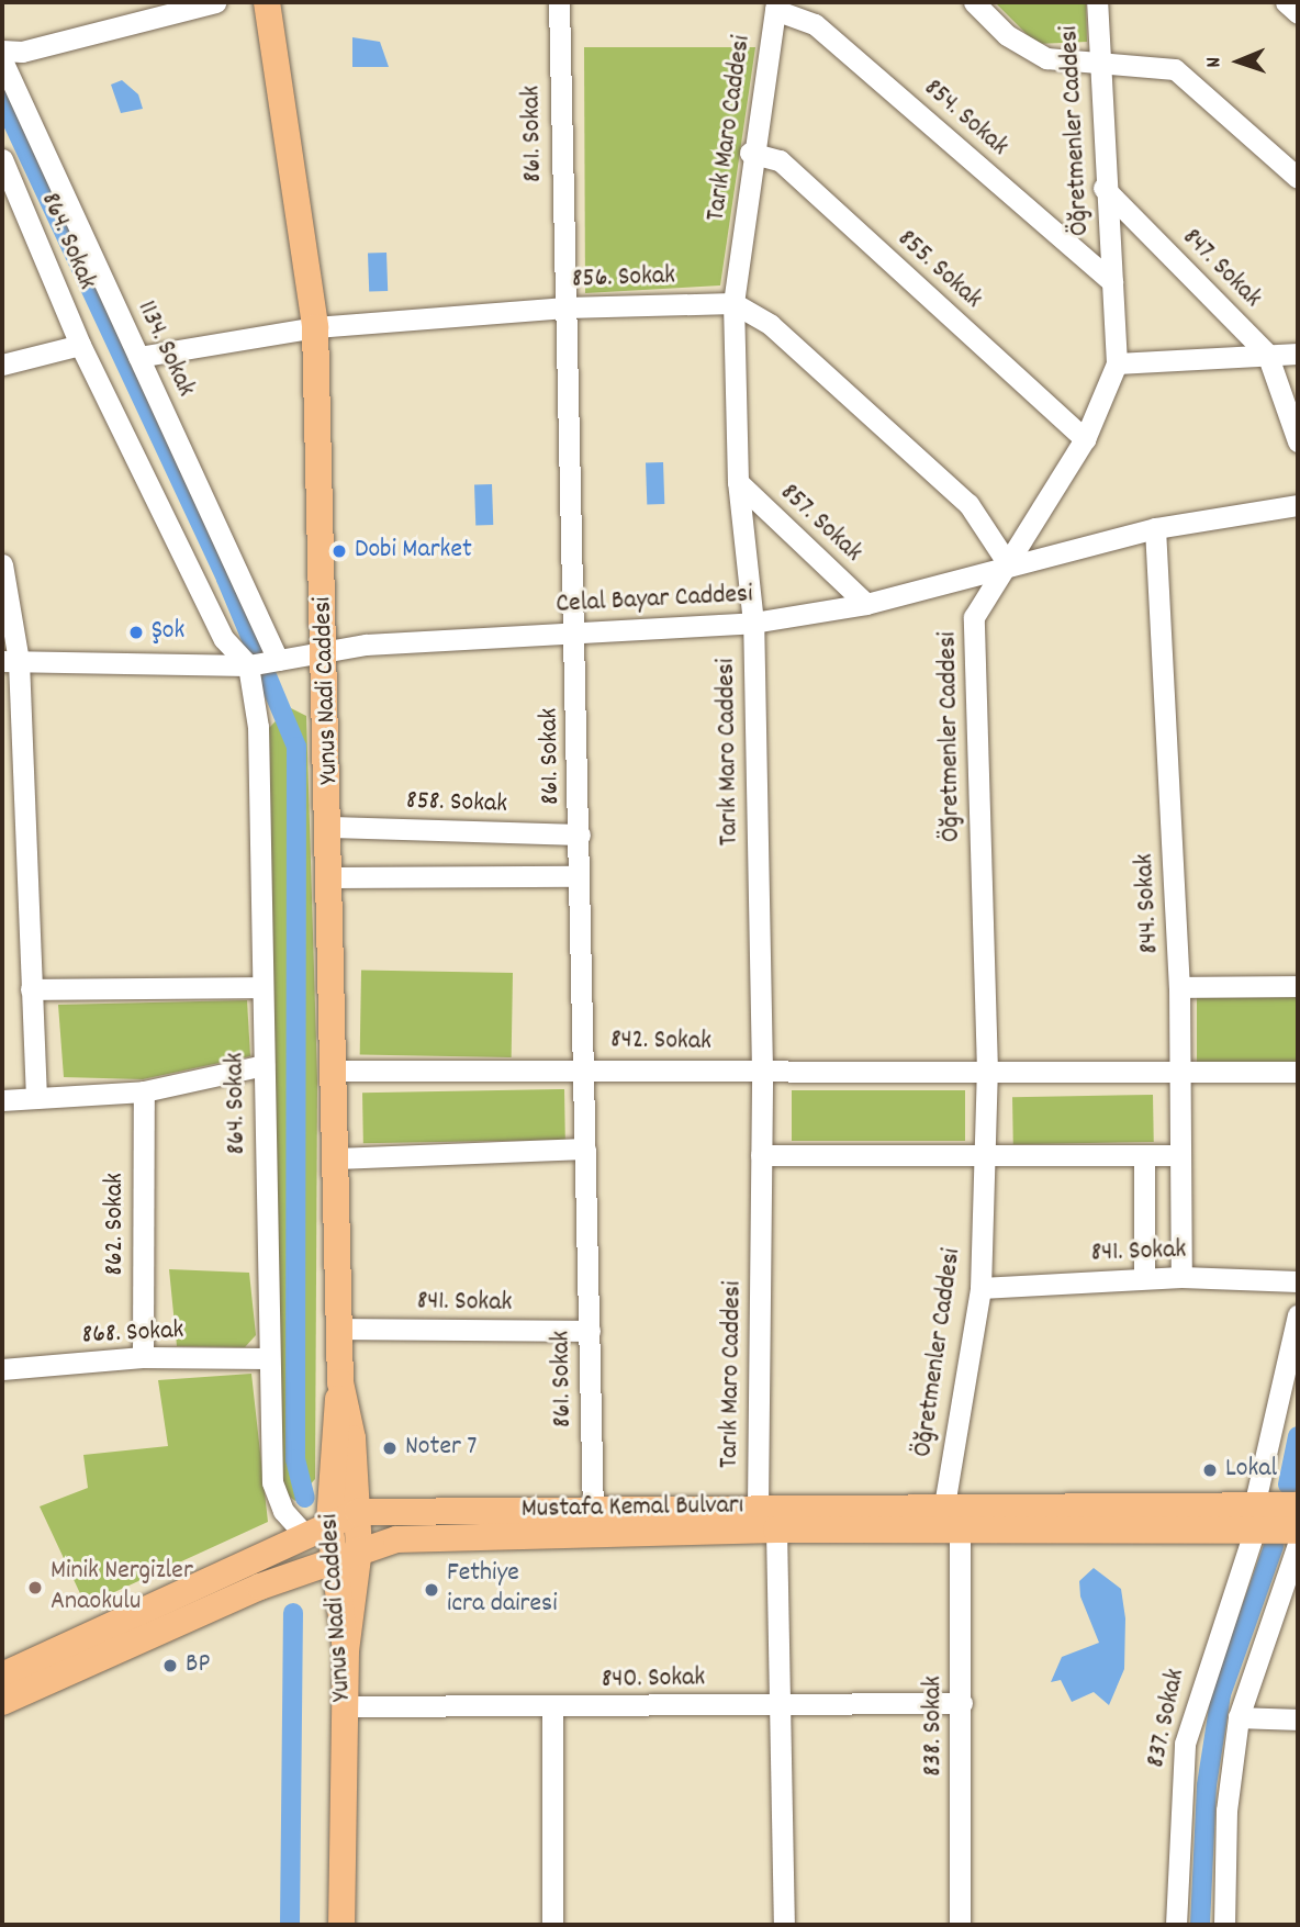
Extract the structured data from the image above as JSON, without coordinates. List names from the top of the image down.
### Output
{
  "streets": {
    "main road": ["Yunus Nadi Caddesi", "Mustafa Kemal Bulvarı"],
    "street": [
      "854. Sokak",
      "Tarık Maro Caddesi",
      "Öğretmenler Caddesi",
      "861. Sokak",
      "864. Sokak",
      "847. Sokak",
      "855. Sokak",
      "856. Sokak",
      "1134. Sokak",
      "857. Sokak",
      "Celal Bayar Caddesi",
      "858. Sokak",
      "844. Sokak",
      "842. Sokak",
      "862. Sokak",
      "841. Sokak",
      "868. Sokak",
      "840. Sokak",
      "837. Sokak",
      "838. Sokak"
    ]
  },
  "crossings": [
    ["854. Sokak", "Tarık Maro Caddesi"],
    ["854. Sokak", "Öğretmenler Caddesi"],
    ["Tarık Maro Caddesi", "855. Sokak"],
    ["Tarık Maro Caddesi", "856. Sokak"],
    ["Tarık Maro Caddesi", "857. Sokak"],
    ["Tarık Maro Caddesi", "Celal Bayar Caddesi"],
    ["Tarık Maro Caddesi", "842. Sokak"],
    ["Tarık Maro Caddesi", "Mustafa Kemal Bulvarı"],
    ["Öğretmenler Caddesi", "847. Sokak"],
    ["Öğretmenler Caddesi", "855. Sokak"],
    ["Öğretmenler Caddesi", "Celal Bayar Caddesi"],
    ["Öğretmenler Caddesi", "842. Sokak"],
    ["Öğretmenler Caddesi", "841. Sokak"],
    ["Öğretmenler Caddesi", "Mustafa Kemal Bulvarı"],
    ["861. Sokak", "856. Sokak"],
    ["861. Sokak", "Celal Bayar Caddesi"],
    ["861. Sokak", "858. Sokak"],
    ["861. Sokak", "842. Sokak"],
    ["861. Sokak", "841. Sokak"],
    ["861. Sokak", "Mustafa Kemal Bulvarı"],
    ["864. Sokak", "Celal Bayar Caddesi"],
    ["864. Sokak", "868. Sokak"],
    ["864. Sokak", "Mustafa Kemal Bulvarı"],
    ["856. Sokak", "1134. Sokak"],
    ["856. Sokak", "Yunus Nadi Caddesi"],
    ["1134. Sokak", "Celal Bayar Caddesi"],
    ["857. Sokak", "Celal Bayar Caddesi"],
    ["Celal Bayar Caddesi", "Yunus Nadi Caddesi"],
    ["Celal Bayar Caddesi", "844. Sokak"],
    ["Yunus Nadi Caddesi", "858. Sokak"],
    ["Yunus Nadi Caddesi", "842. Sokak"],
    ["Yunus Nadi Caddesi", "841. Sokak"],
    ["Yunus Nadi Caddesi", "Mustafa Kemal Bulvarı"],
    ["Yunus Nadi Caddesi", "840. Sokak"],
    ["844. Sokak", "842. Sokak"],
    ["844. Sokak", "841. Sokak"],
    ["862. Sokak", "868. Sokak"],
    ["Mustafa Kemal Bulvarı", "837. Sokak"],
    ["Mustafa Kemal Bulvarı", "838. Sokak"],
    ["840. Sokak", "838. Sokak"]
  ],
  "places": [
    "Dobi Market",
    "Şok",
    "Noter 7",
    "Lokal",
    "Minik Nergizler Anaokulu",
    "Fethiye icra dairesi",
    "BP"
  ],
  "north": "left"
}
